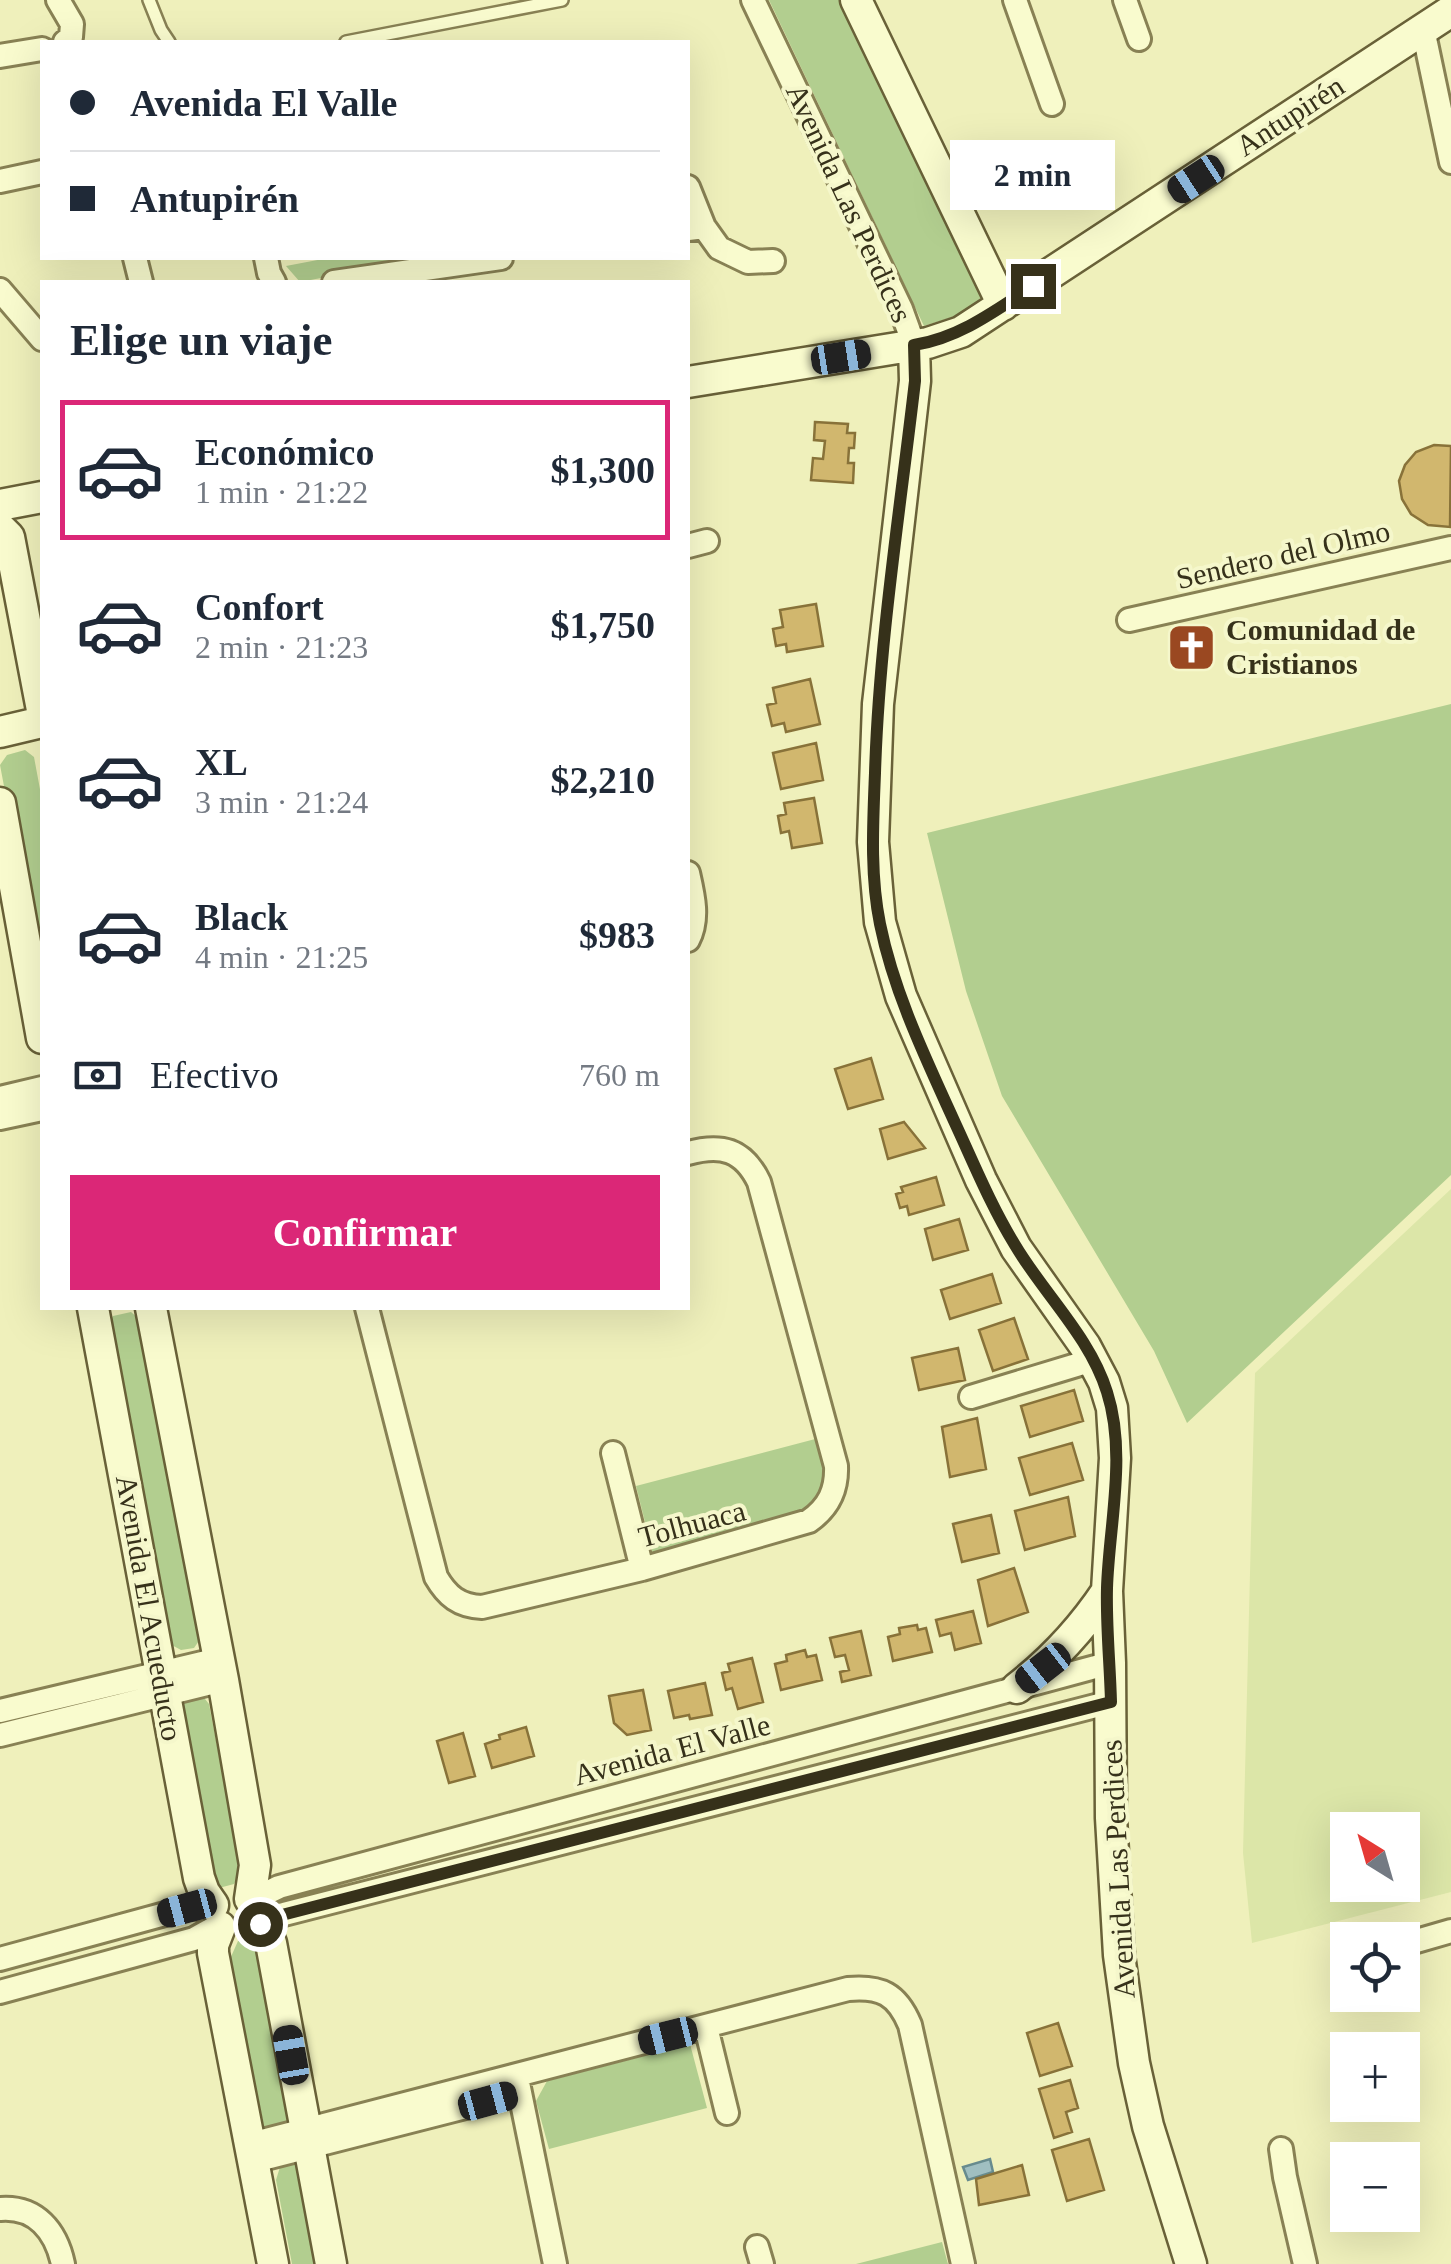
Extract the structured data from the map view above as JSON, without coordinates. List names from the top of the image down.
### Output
{
  "streets": {
    "street": [
      "Antupirén",
      "Avenida Las Perdices",
      "Sendero del Olmo",
      "Tolhuaca",
      "Avenida El Acueducto",
      "Avenida El Valle"
    ]
  },
  "crossings": [
    ["Antupirén", "Avenida Las Perdices"],
    ["Avenida Las Perdices", "Avenida El Valle"],
    ["Avenida El Acueducto", "Avenida El Valle"]
  ],
  "places": {
    "church": ["Comunidad de Cristianos"]
  },
  "north": "top left",
  "page": {
    "banner": ["Avenida El Valle", "Antupirén"],
    "bubble": "2 min",
    "heading": "Elige un viaje",
    "list": [
      {
        "name": "Económico",
        "note": "1 min · 21:22",
        "value": "$1,300"
      },
      {
        "name": "Confort",
        "note": "2 min · 21:23",
        "value": "$1,750"
      },
      {
        "name": "XL",
        "note": "3 min · 21:24",
        "value": "$2,210"
      },
      {
        "name": "Black",
        "note": "4 min · 21:25",
        "value": "$983"
      }
    ],
    "pay": ["Efectivo", "760 m"],
    "buttons": "Confirmar",
    "map_buttons": ["+", "−"]
  }
}
